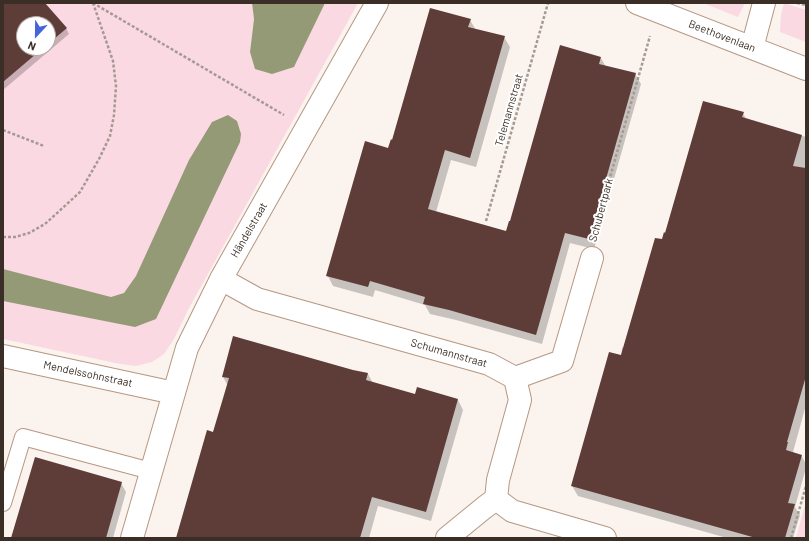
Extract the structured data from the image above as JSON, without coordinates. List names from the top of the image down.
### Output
{
  "streets": {
    "street": [
      "Beethovenlaan",
      "Schubertpark",
      "Händelstraat",
      "Schumannstraat",
      "Mendelssohnstraat"
    ],
    "path": ["Telemannstraat"]
  },
  "crossings": [
    ["Beethovenlaan", "Schubertpark"],
    ["Schubertpark", "Schumannstraat"],
    ["Händelstraat", "Schumannstraat"],
    ["Händelstraat", "Mendelssohnstraat"]
  ],
  "north": "bottom"
}
